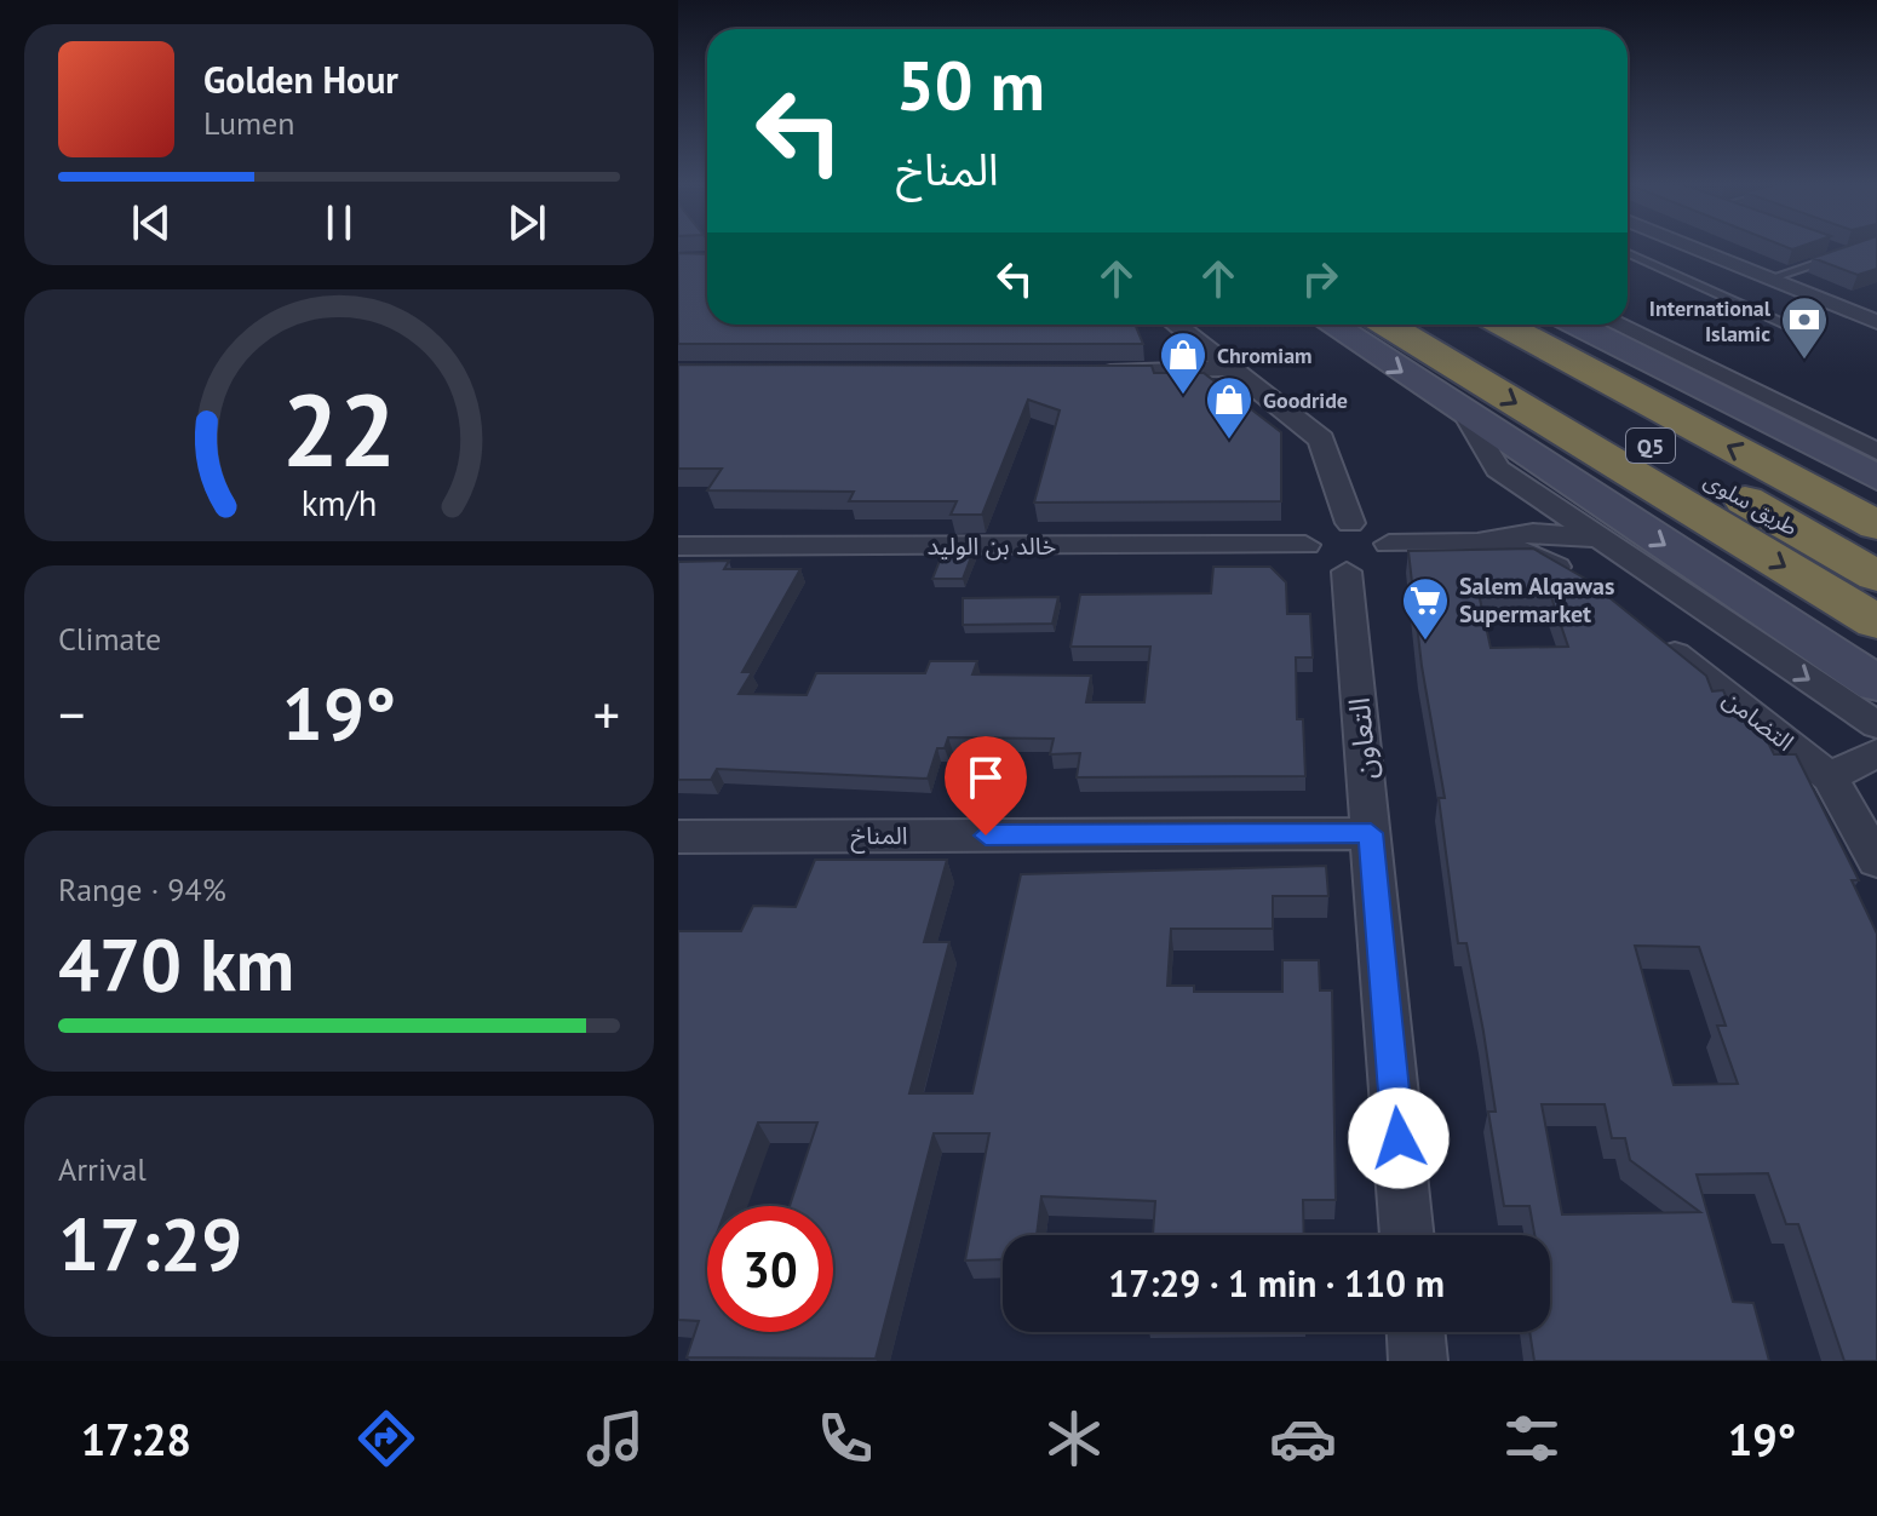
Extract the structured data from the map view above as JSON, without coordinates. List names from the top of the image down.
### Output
{
  "streets": {
    "highway": ["Q5", "طريق سلوى"],
    "street": [
      "خالد بن الوليد",
      "التضامن",
      "التعاون",
      "المناخ"
    ]
  },
  "crossings": [
    ["التعاون", "المناخ"]
  ],
  "places": {
    "bank": ["International Islamic"],
    "shop": ["Chromiam", "Goodride"],
    "supermarket": ["Salem Alqawas Supermarket"]
  },
  "page": {
    "turn": ["50 m", "المناخ"],
    "song": ["Golden Hour", "Lumen"],
    "tile": [
      "Climate",
      ["Range · 94%", "470 km"],
      ["Arrival", "17:29"]
    ],
    "heat": ["−", "19°", "+"],
    "limit": "30",
    "trip": "17:29 · 1 min · 110 m",
    "tabs": ["17:28", "19°"],
    "gauge": ["22", "km/h"]
  }
}
